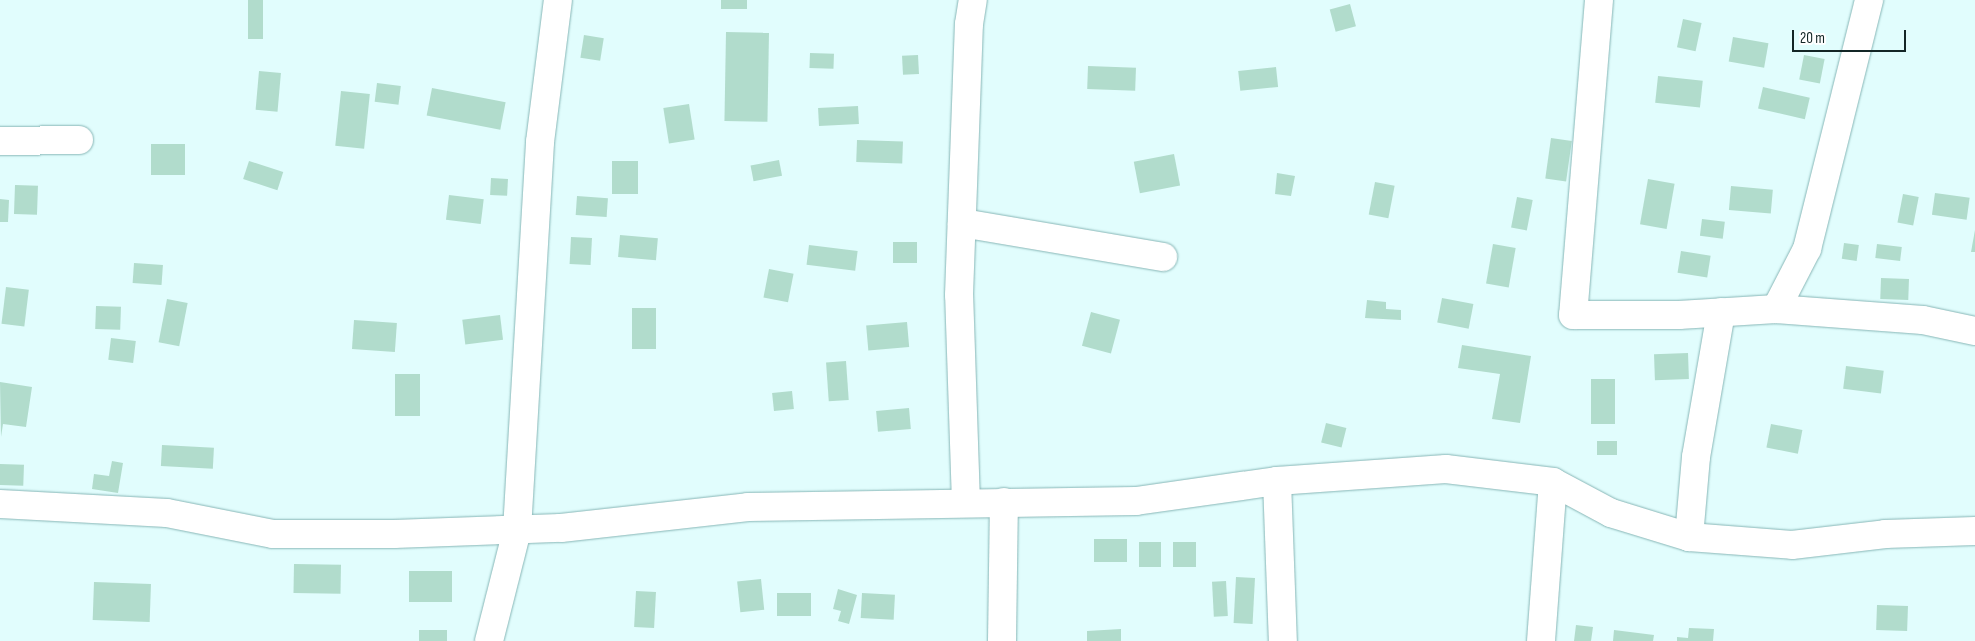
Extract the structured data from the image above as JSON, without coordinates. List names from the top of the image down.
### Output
{
  "scale_bar": "20 m"
}
